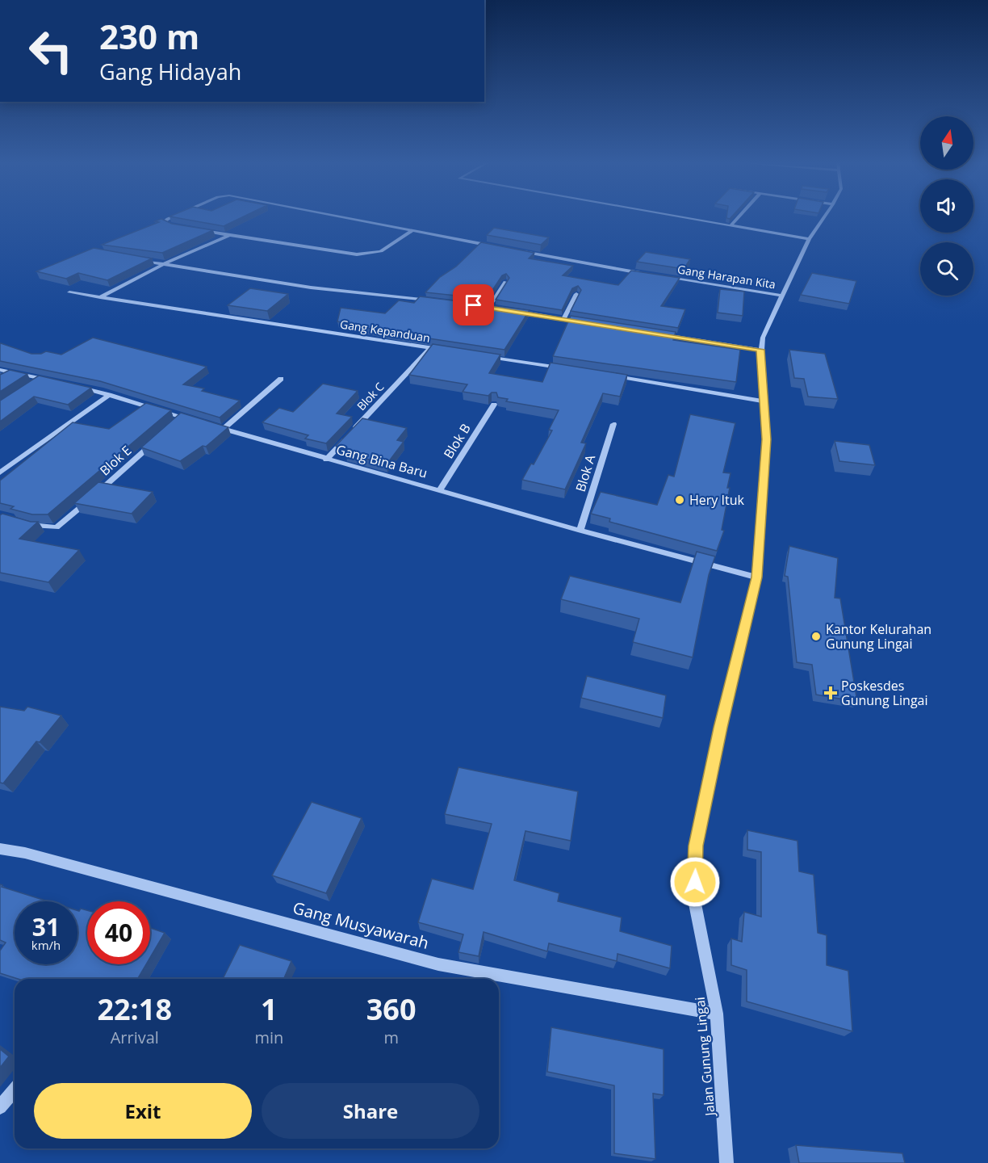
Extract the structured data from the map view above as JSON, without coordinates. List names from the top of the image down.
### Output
{
  "streets": {
    "street": [
      "Gang Harapan Kita",
      "Gang Kepanduan",
      "Blok C",
      "Blok B",
      "Blok E",
      "Gang Bina Baru",
      "Blok A",
      "Gang Musyawarah",
      "Jalan Gunung Lingai"
    ]
  },
  "crossings": [
    ["Gang Harapan Kita", "Jalan Gunung Lingai"],
    ["Gang Kepanduan", "Blok C"],
    ["Blok C", "Gang Bina Baru"],
    ["Blok B", "Gang Bina Baru"],
    ["Gang Bina Baru", "Blok A"],
    ["Gang Bina Baru", "Jalan Gunung Lingai"],
    ["Gang Musyawarah", "Jalan Gunung Lingai"]
  ],
  "places": {
    "other": ["Hery Ituk", "Kantor Kelurahan Gunung Lingai"],
    "health": ["Poskesdes Gunung Lingai"]
  },
  "north": "top",
  "page": {
    "turn": ["230 m", "Gang Hidayah"],
    "speed": "31 km/h",
    "limit": "40",
    "eta": [
      "22:18",
      "Arrival",
      "1",
      "min",
      "360",
      "m"
    ],
    "buttons": ["Exit", "Share"]
  }
}
